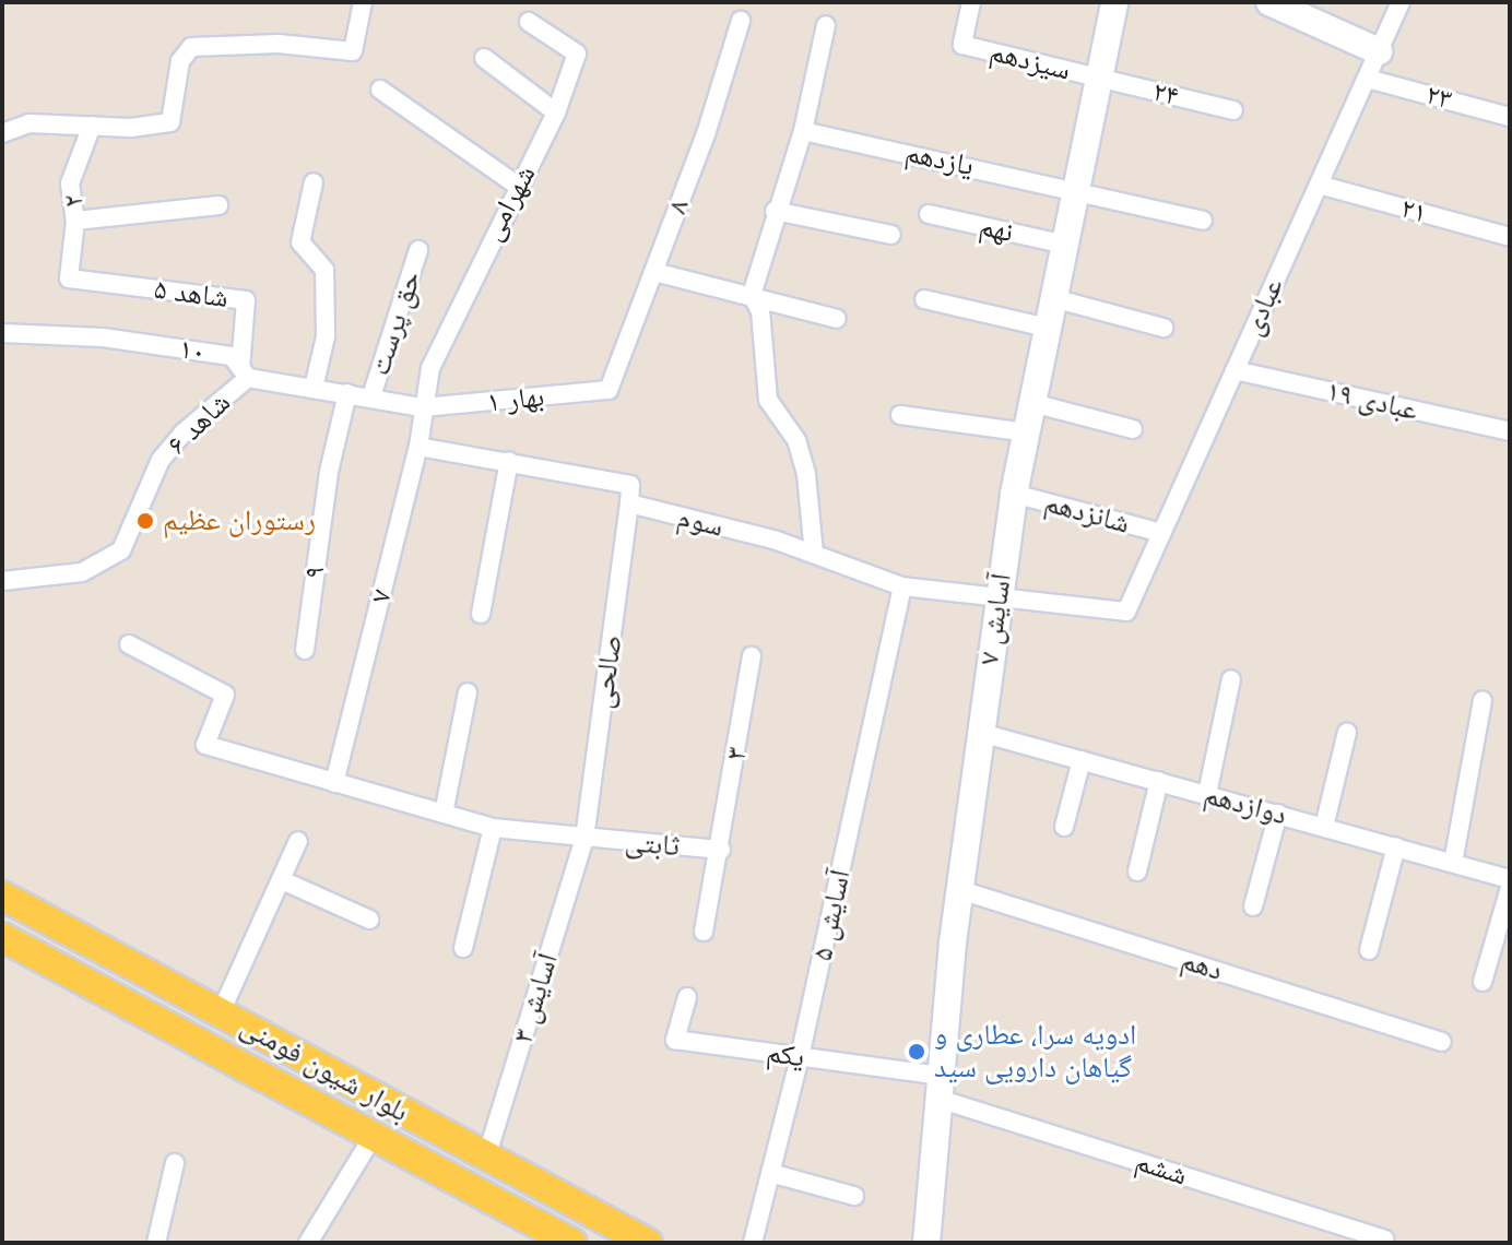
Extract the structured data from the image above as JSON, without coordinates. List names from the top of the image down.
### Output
{
  "streets": {
    "main road": ["بلوار شیون فومنی"],
    "street": [
      "سیزدهم",
      "۲۴",
      "۲۳",
      "یازدهم",
      "۲",
      "شهرامی",
      "۸",
      "۲۱",
      "نهم",
      "شاهد ۵",
      "عبادی",
      "حق پرست",
      "۱۰",
      "بهار ۱",
      "عبادی ۱۹",
      "شاهد ۶",
      "شانزدهم",
      "سوم",
      "۹",
      "۷",
      "آسایش ۷",
      "صالحی",
      "۳",
      "دوازدهم",
      "ثابتی",
      "آسایش ۵",
      "دهم",
      "آسایش ۳",
      "یکم",
      "ششم"
    ]
  },
  "crossings": [
    ["سیزدهم", "۲۴"],
    ["سیزدهم", "آسایش ۷"],
    ["۲۴", "آسایش ۷"],
    ["۲۳", "عبادی"],
    ["یازدهم", "آسایش ۷"],
    ["۲", "شاهد ۵"],
    ["شهرامی", "۱۰"],
    ["شهرامی", "بهار ۱"],
    ["شهرامی", "۷"],
    ["۸", "بهار ۱"],
    ["۲۱", "عبادی"],
    ["نهم", "آسایش ۷"],
    ["شاهد ۵", "۱۰"],
    ["شاهد ۵", "شاهد ۶"],
    ["عبادی", "عبادی ۱۹"],
    ["عبادی", "شانزدهم"],
    ["عبادی", "سوم"],
    ["حق پرست", "۱۰"],
    ["۱۰", "بهار ۱"],
    ["۱۰", "شاهد ۶"],
    ["۱۰", "۹"],
    ["۱۰", "۷"],
    ["بهار ۱", "۷"],
    ["شانزدهم", "آسایش ۷"],
    ["سوم", "۷"],
    ["سوم", "آسایش ۷"],
    ["سوم", "صالحی"],
    ["سوم", "آسایش ۵"],
    ["آسایش ۷", "دوازدهم"],
    ["آسایش ۷", "دهم"],
    ["آسایش ۷", "یکم"],
    ["آسایش ۷", "ششم"],
    ["صالحی", "ثابتی"],
    ["صالحی", "آسایش ۳"],
    ["۳", "ثابتی"],
    ["ثابتی", "آسایش ۳"],
    ["آسایش ۵", "یکم"],
    ["آسایش ۳", "بلوار شیون فومنی"],
    ["یکم", "ششم"]
  ],
  "places": ["رستوران عظیم", "ادویه سرا، عطاری و گیاهان دارویی سید"]
}
